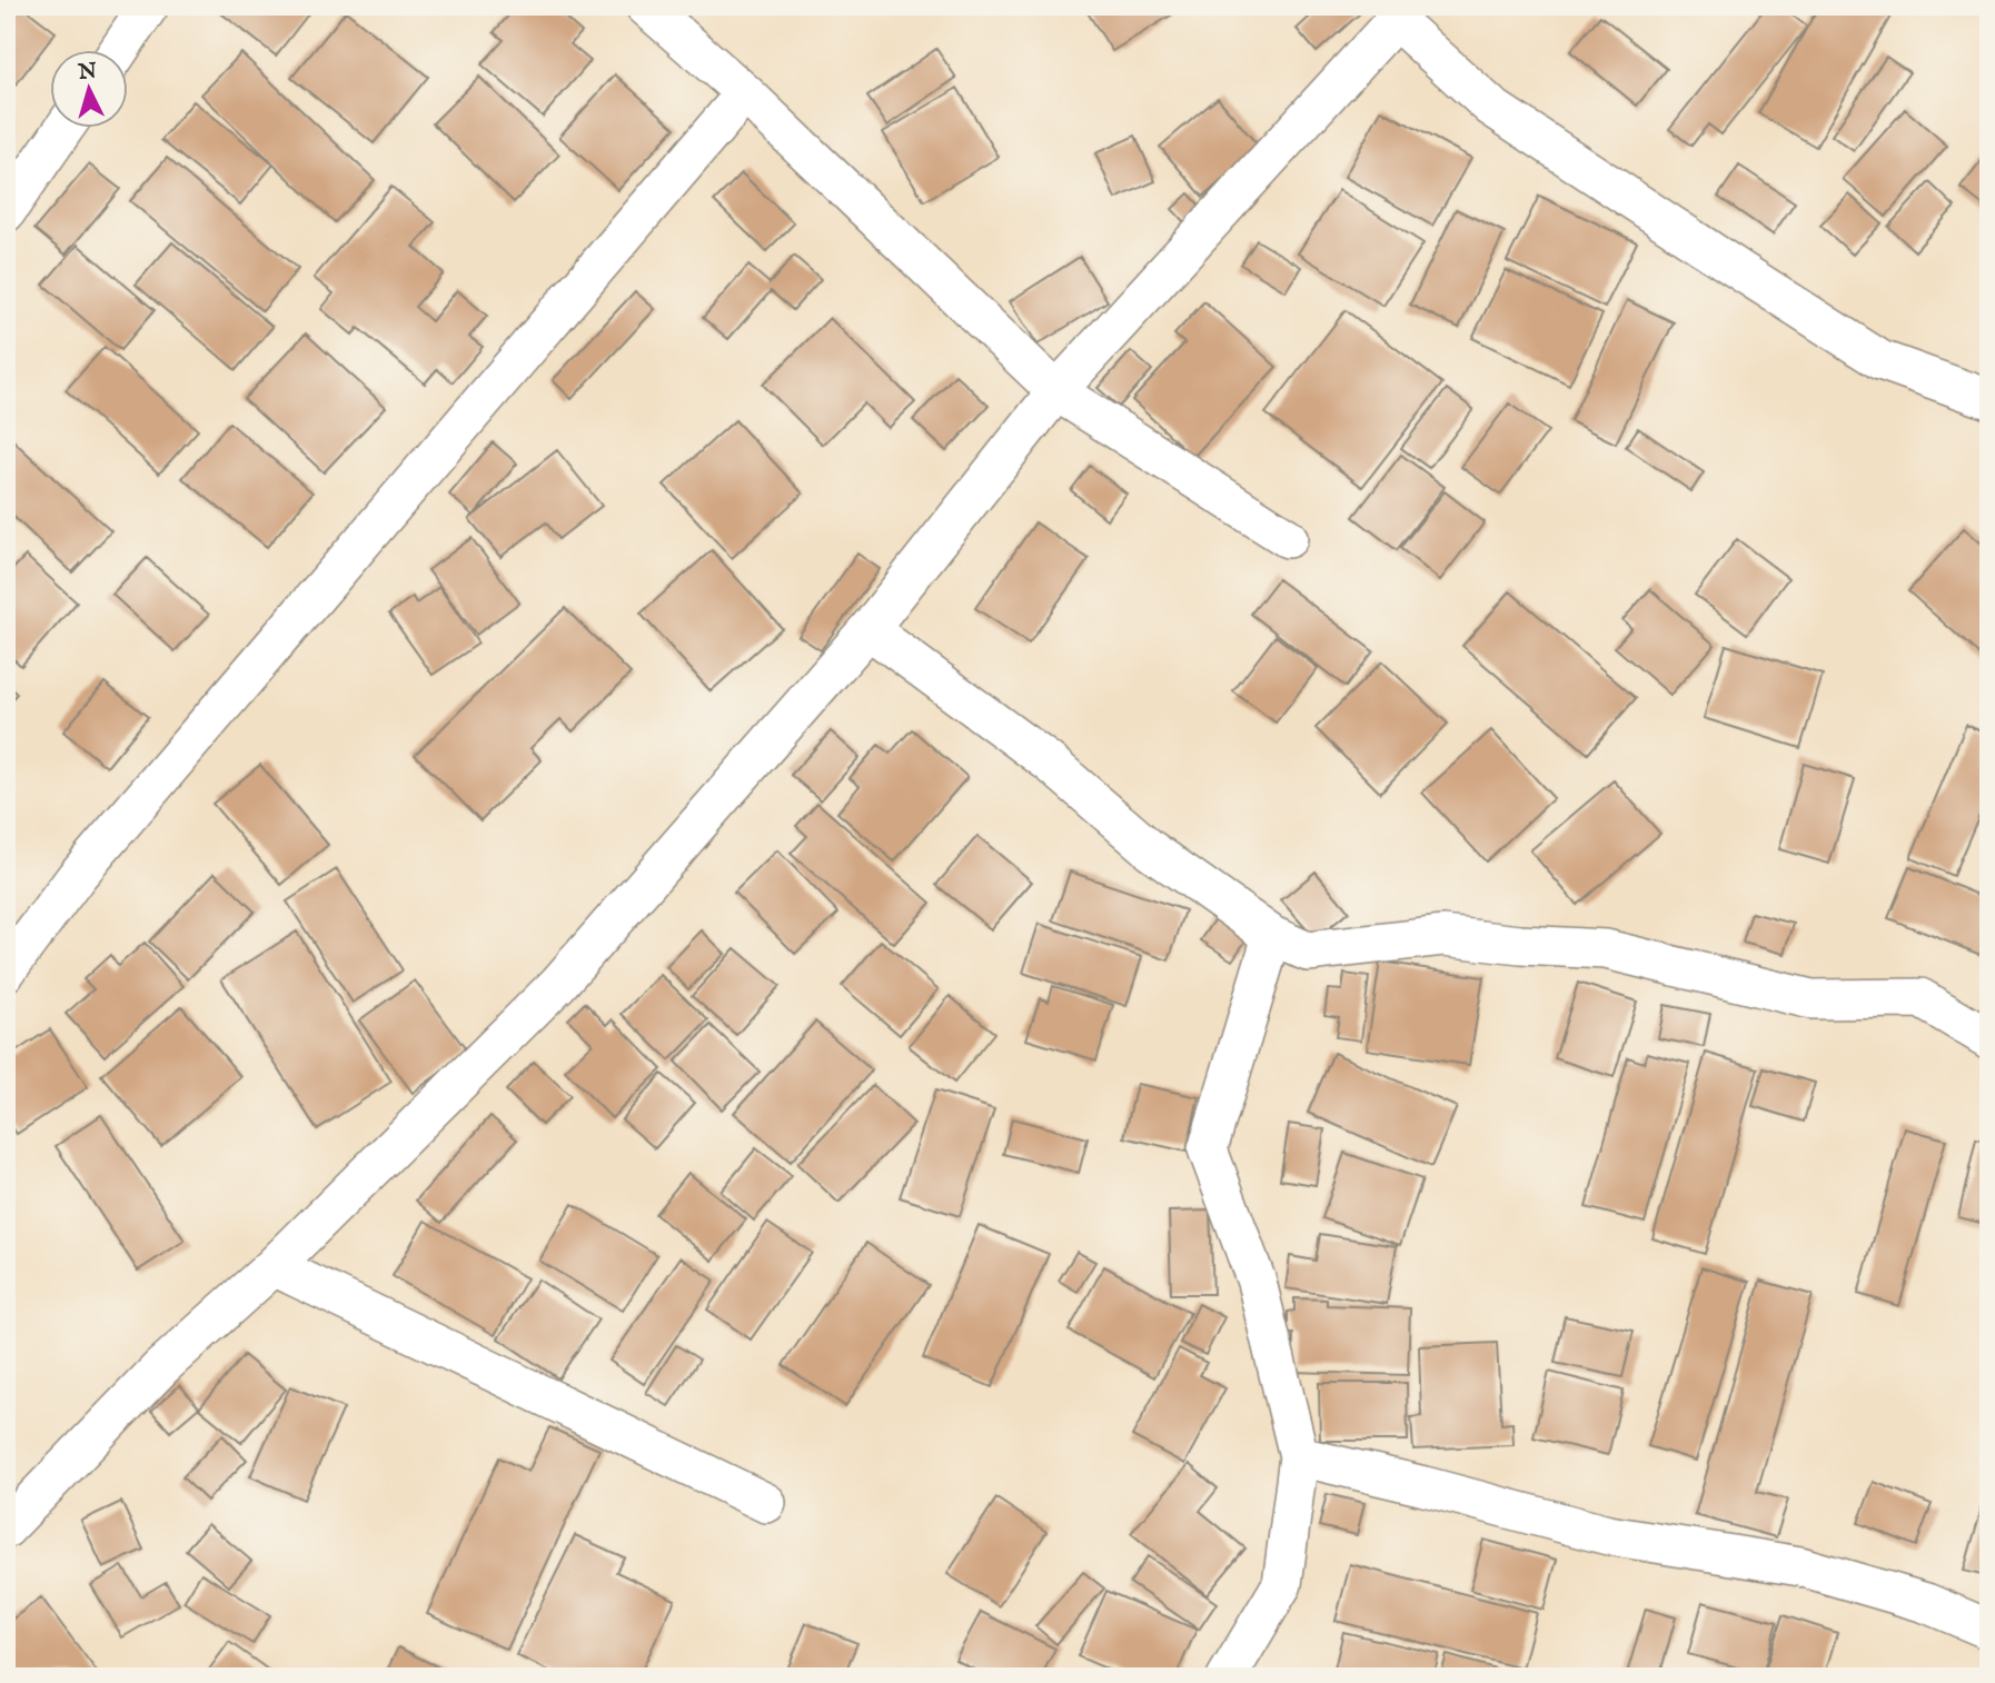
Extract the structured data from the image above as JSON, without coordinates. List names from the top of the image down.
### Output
{
  "north": "top"
}
